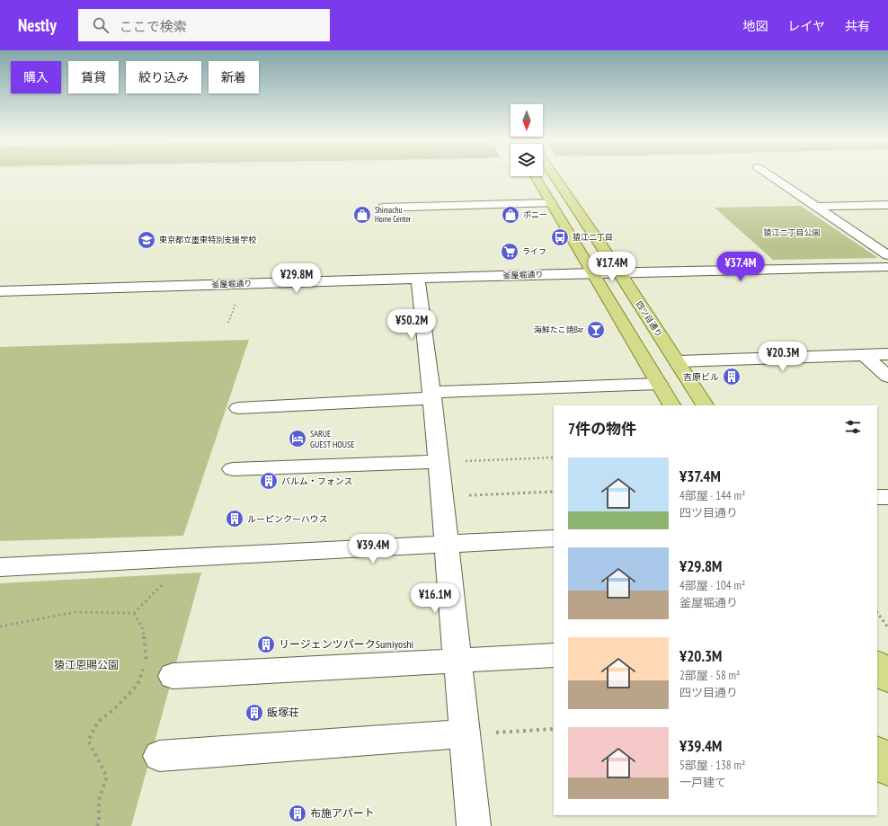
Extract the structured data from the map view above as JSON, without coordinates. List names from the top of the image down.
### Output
{
  "streets": {
    "main road": ["四ツ目通り"],
    "street": ["釜屋堀通り"]
  },
  "crossings": [
    ["釜屋堀通り", "四ツ目通り"]
  ],
  "parks": ["猿江二丁目公園", "猿江恩賜公園"],
  "places": {
    "shop": ["Shimachu Home Center", "ポニー"],
    "bus stop": ["猿江二丁目"],
    "school or university": ["東京都立墨東特別支援学校"],
    "supermarket": ["ライフ"],
    "bar": ["海鮮たこ焼Bar"],
    "building": [
      "吉原ビル",
      "パルム・フォンス",
      "ルーピンクーハウス",
      "リージェンツパークSumiyoshi",
      "飯塚荘",
      "布施アパート"
    ],
    "hotel": ["SARUE GUEST HOUSE"]
  },
  "north": "bottom",
  "page": {
    "header": "Nestly",
    "search": "ここで検索",
    "nav": ["地図", "レイヤ", "共有"],
    "chip": [
      "購入",
      "賃貸",
      "絞り込み",
      "新着"
    ],
    "price": [
      "¥17.4M",
      "¥37.4M",
      "¥29.8M",
      "¥50.2M",
      "¥20.3M",
      "¥39.4M",
      "¥16.1M"
    ],
    "heading": "7件の物件",
    "list": [
      {
        "name": "¥37.4M",
        "note": "4部屋 · 144 m² · 四ツ目通り"
      },
      {
        "name": "¥29.8M",
        "note": "4部屋 · 104 m² · 釜屋堀通り"
      },
      {
        "name": "¥20.3M",
        "note": "2部屋 · 58 m² · 四ツ目通り"
      },
      {
        "name": "¥39.4M",
        "note": "5部屋 · 138 m² · 一戸建て"
      }
    ]
  }
}
